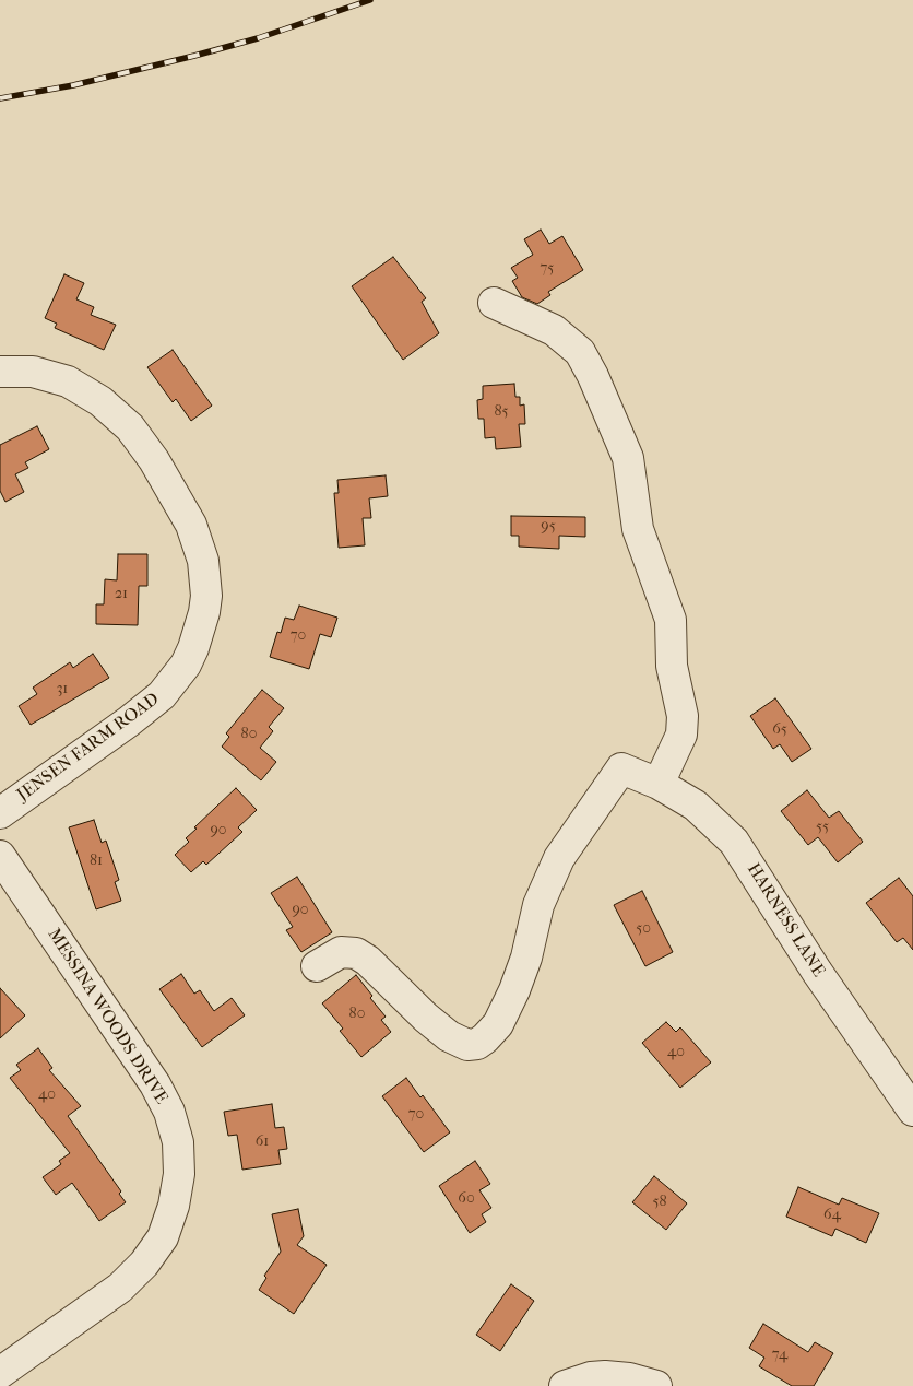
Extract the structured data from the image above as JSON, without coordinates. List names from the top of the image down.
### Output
{
  "streets": {
    "street": ["JENSEN FARM ROAD", "HARNESS LANE", "MESSINA WOODS DRIVE"]
  },
  "house_numbers": [
    "75",
    "85",
    "95",
    "21",
    "70",
    "31",
    "65",
    "80",
    "55",
    "90",
    "81",
    "90",
    "50",
    "80",
    "40",
    "40",
    "70",
    "61",
    "60",
    "58",
    "64",
    "74"
  ]
}
